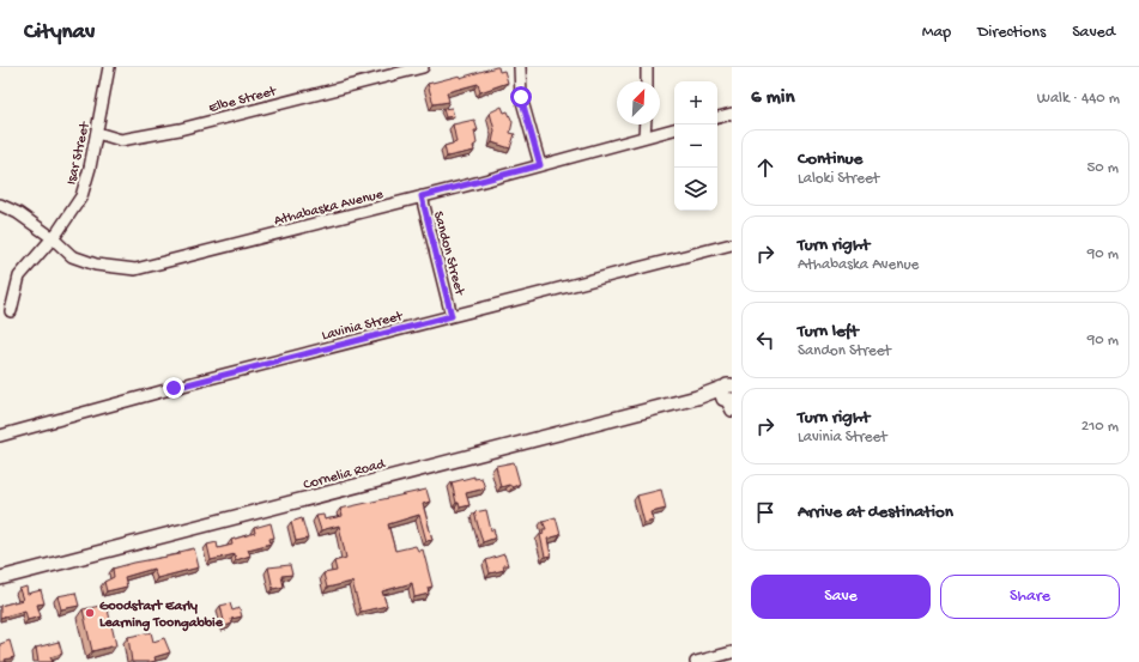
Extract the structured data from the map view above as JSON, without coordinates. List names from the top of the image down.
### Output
{
  "streets": {
    "street": [
      "Elbe Street",
      "Isar Street",
      "Athabaska Avenue",
      "Sandon Street",
      "Lavinia Street",
      "Cornelia Road"
    ]
  },
  "crossings": [
    ["Elbe Street", "Isar Street"],
    ["Isar Street", "Athabaska Avenue"],
    ["Athabaska Avenue", "Sandon Street"],
    ["Sandon Street", "Lavinia Street"]
  ],
  "places": ["Goodstart Early Learning Toongabbie"],
  "north": "top right",
  "page": {
    "header": "Citynav",
    "nav": ["Map", "Directions", "Saved"],
    "heading": ["6 min", "Walk · 440 m"],
    "map_buttons": ["+", "−"],
    "list": [
      ["Continue", "Laloki Street", "50 m"],
      ["Turn right", "Athabaska Avenue", "90 m"],
      ["Turn left", "Sandon Street", "90 m"],
      ["Turn right", "Lavinia Street", "210 m"],
      "Arrive at destination"
    ],
    "buttons": ["Save", "Share"]
  }
}
